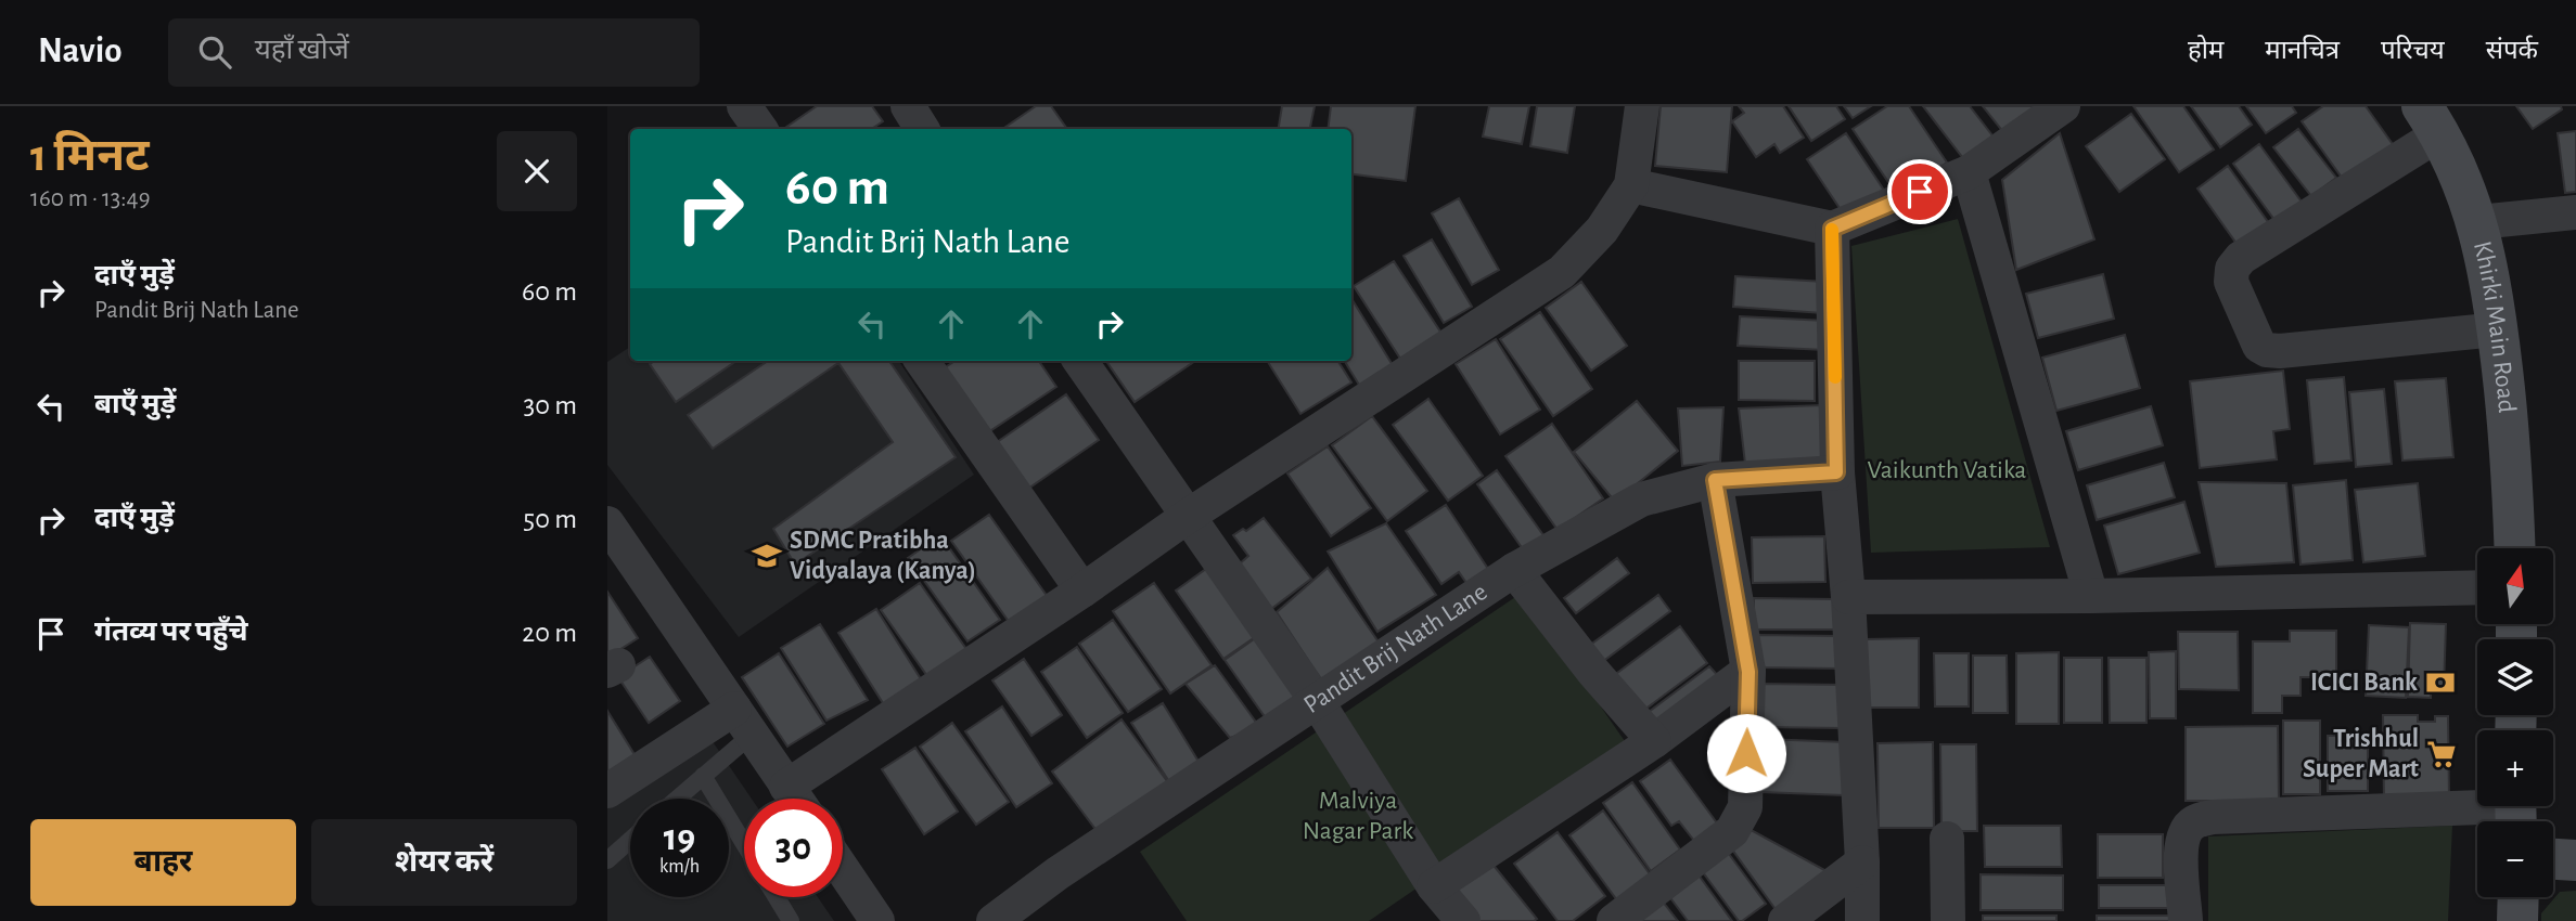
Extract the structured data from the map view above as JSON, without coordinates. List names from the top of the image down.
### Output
{
  "streets": {
    "street": ["Khirki Main Road", "Pandit Brij Nath Lane"]
  },
  "parks": ["Vaikunth Vatika", "Malviya Nagar Park"],
  "places": {
    "school or university": ["SDMC Pratibha Vidyalaya (Kanya)"],
    "bank": ["ICICI Bank"],
    "supermarket": ["Trishhul Super Mart"]
  },
  "north": "top",
  "page": {
    "header": "Navio",
    "search": "यहाँ खोजें",
    "nav": [
      "होम",
      "मानचित्र",
      "परिचय",
      "संपर्क"
    ],
    "heading": ["1 मिनट", "160 m · 13:49"],
    "turn": ["60 m", "Pandit Brij Nath Lane"],
    "list": [
      {
        "name": "दाएँ मुड़ें",
        "note": "Pandit Brij Nath Lane",
        "value": "60 m"
      },
      {
        "name": "बाएँ मुड़ें",
        "value": "30 m"
      },
      {
        "name": "दाएँ मुड़ें",
        "value": "50 m"
      },
      {
        "name": "गंतव्य पर पहुँचे",
        "value": "20 m"
      }
    ],
    "map_buttons": ["+", "−"],
    "speed": "19 km/h",
    "limit": "30",
    "buttons": ["बाहर", "शेयर करें"]
  }
}
